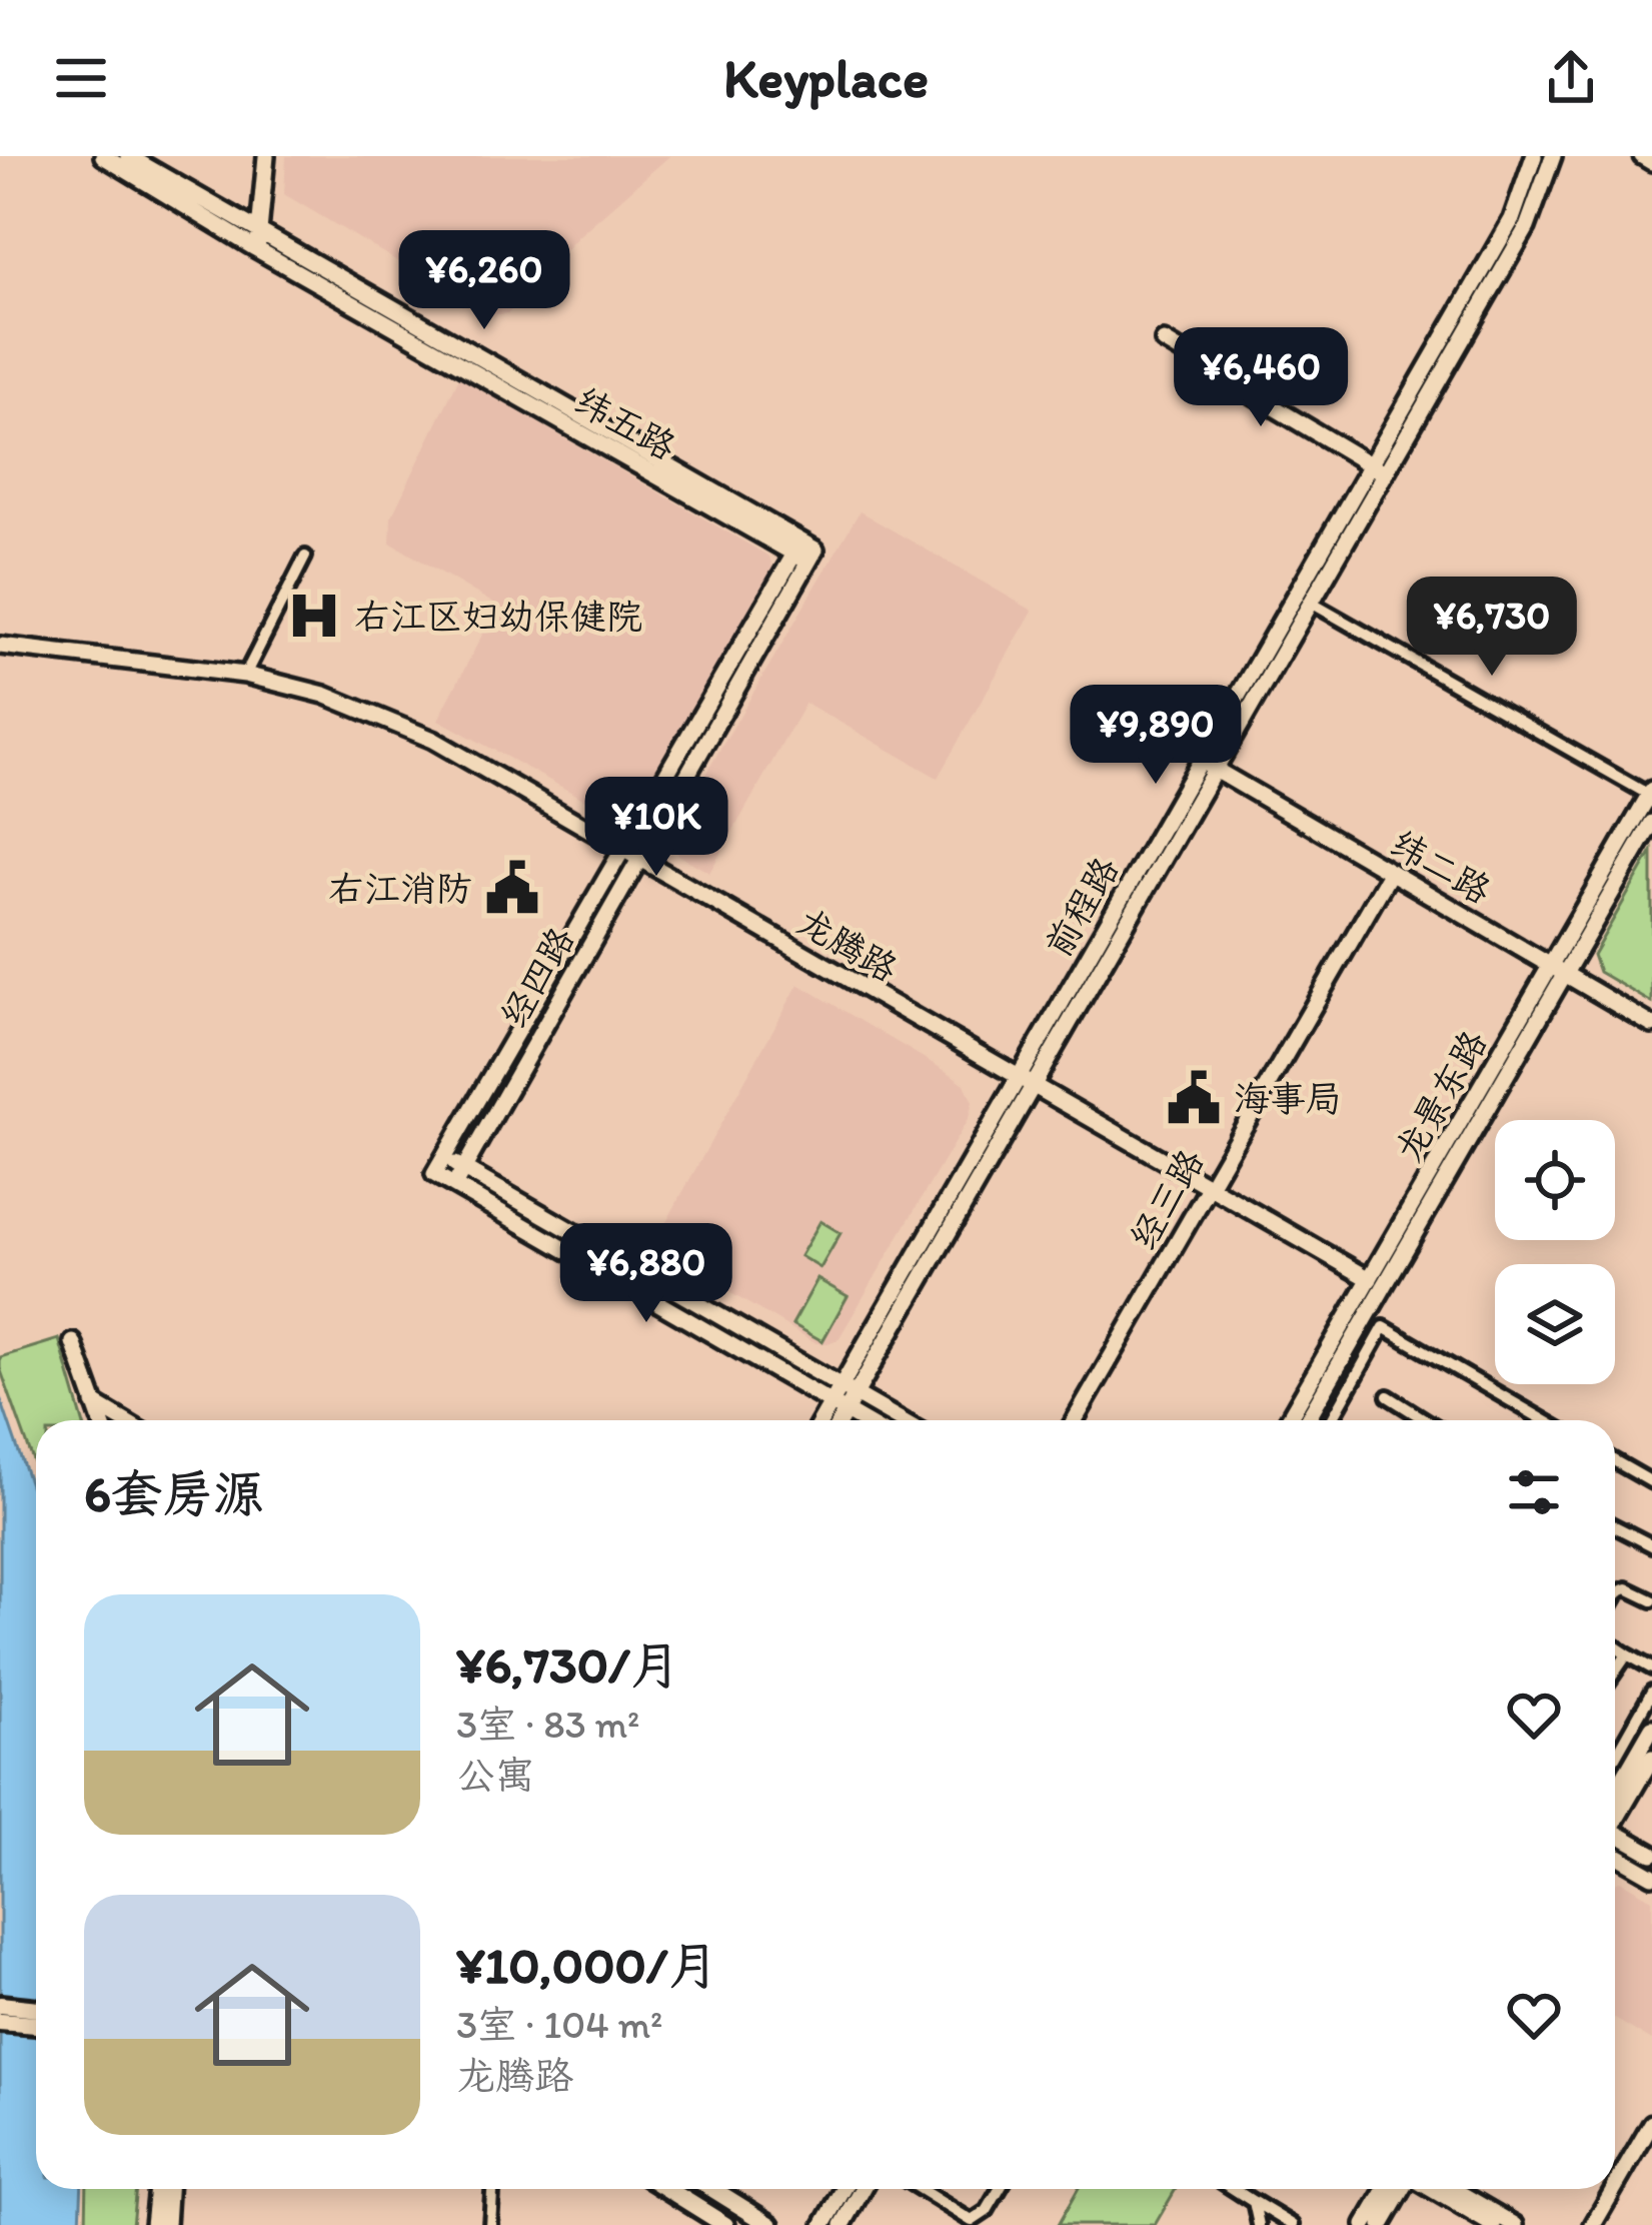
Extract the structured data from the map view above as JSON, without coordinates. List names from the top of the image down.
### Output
{
  "streets": {
    "street": [
      "纬五路",
      "纬二路",
      "前程路",
      "龙腾路",
      "经四路",
      "龙景东路",
      "经三路"
    ]
  },
  "crossings": [
    ["纬五路", "经四路"],
    ["纬二路", "前程路"],
    ["纬二路", "龙景东路"],
    ["纬二路", "经三路"],
    ["前程路", "龙腾路"],
    ["龙腾路", "经四路"],
    ["龙腾路", "龙景东路"],
    ["龙腾路", "经三路"]
  ],
  "places": {
    "hospital": ["右江区妇幼保健院"],
    "public building": ["右江消防", "海事局"]
  },
  "page": {
    "header": "Keyplace",
    "price": [
      "¥6,260",
      "¥6,460",
      "¥6,730",
      "¥9,890",
      "¥10K",
      "¥6,880"
    ],
    "heading": "6套房源",
    "list": [
      {
        "name": "¥6,730/月",
        "note": "3室 · 83 m² · 公寓"
      },
      {
        "name": "¥10,000/月",
        "note": "3室 · 104 m² · 龙腾路"
      }
    ]
  }
}
